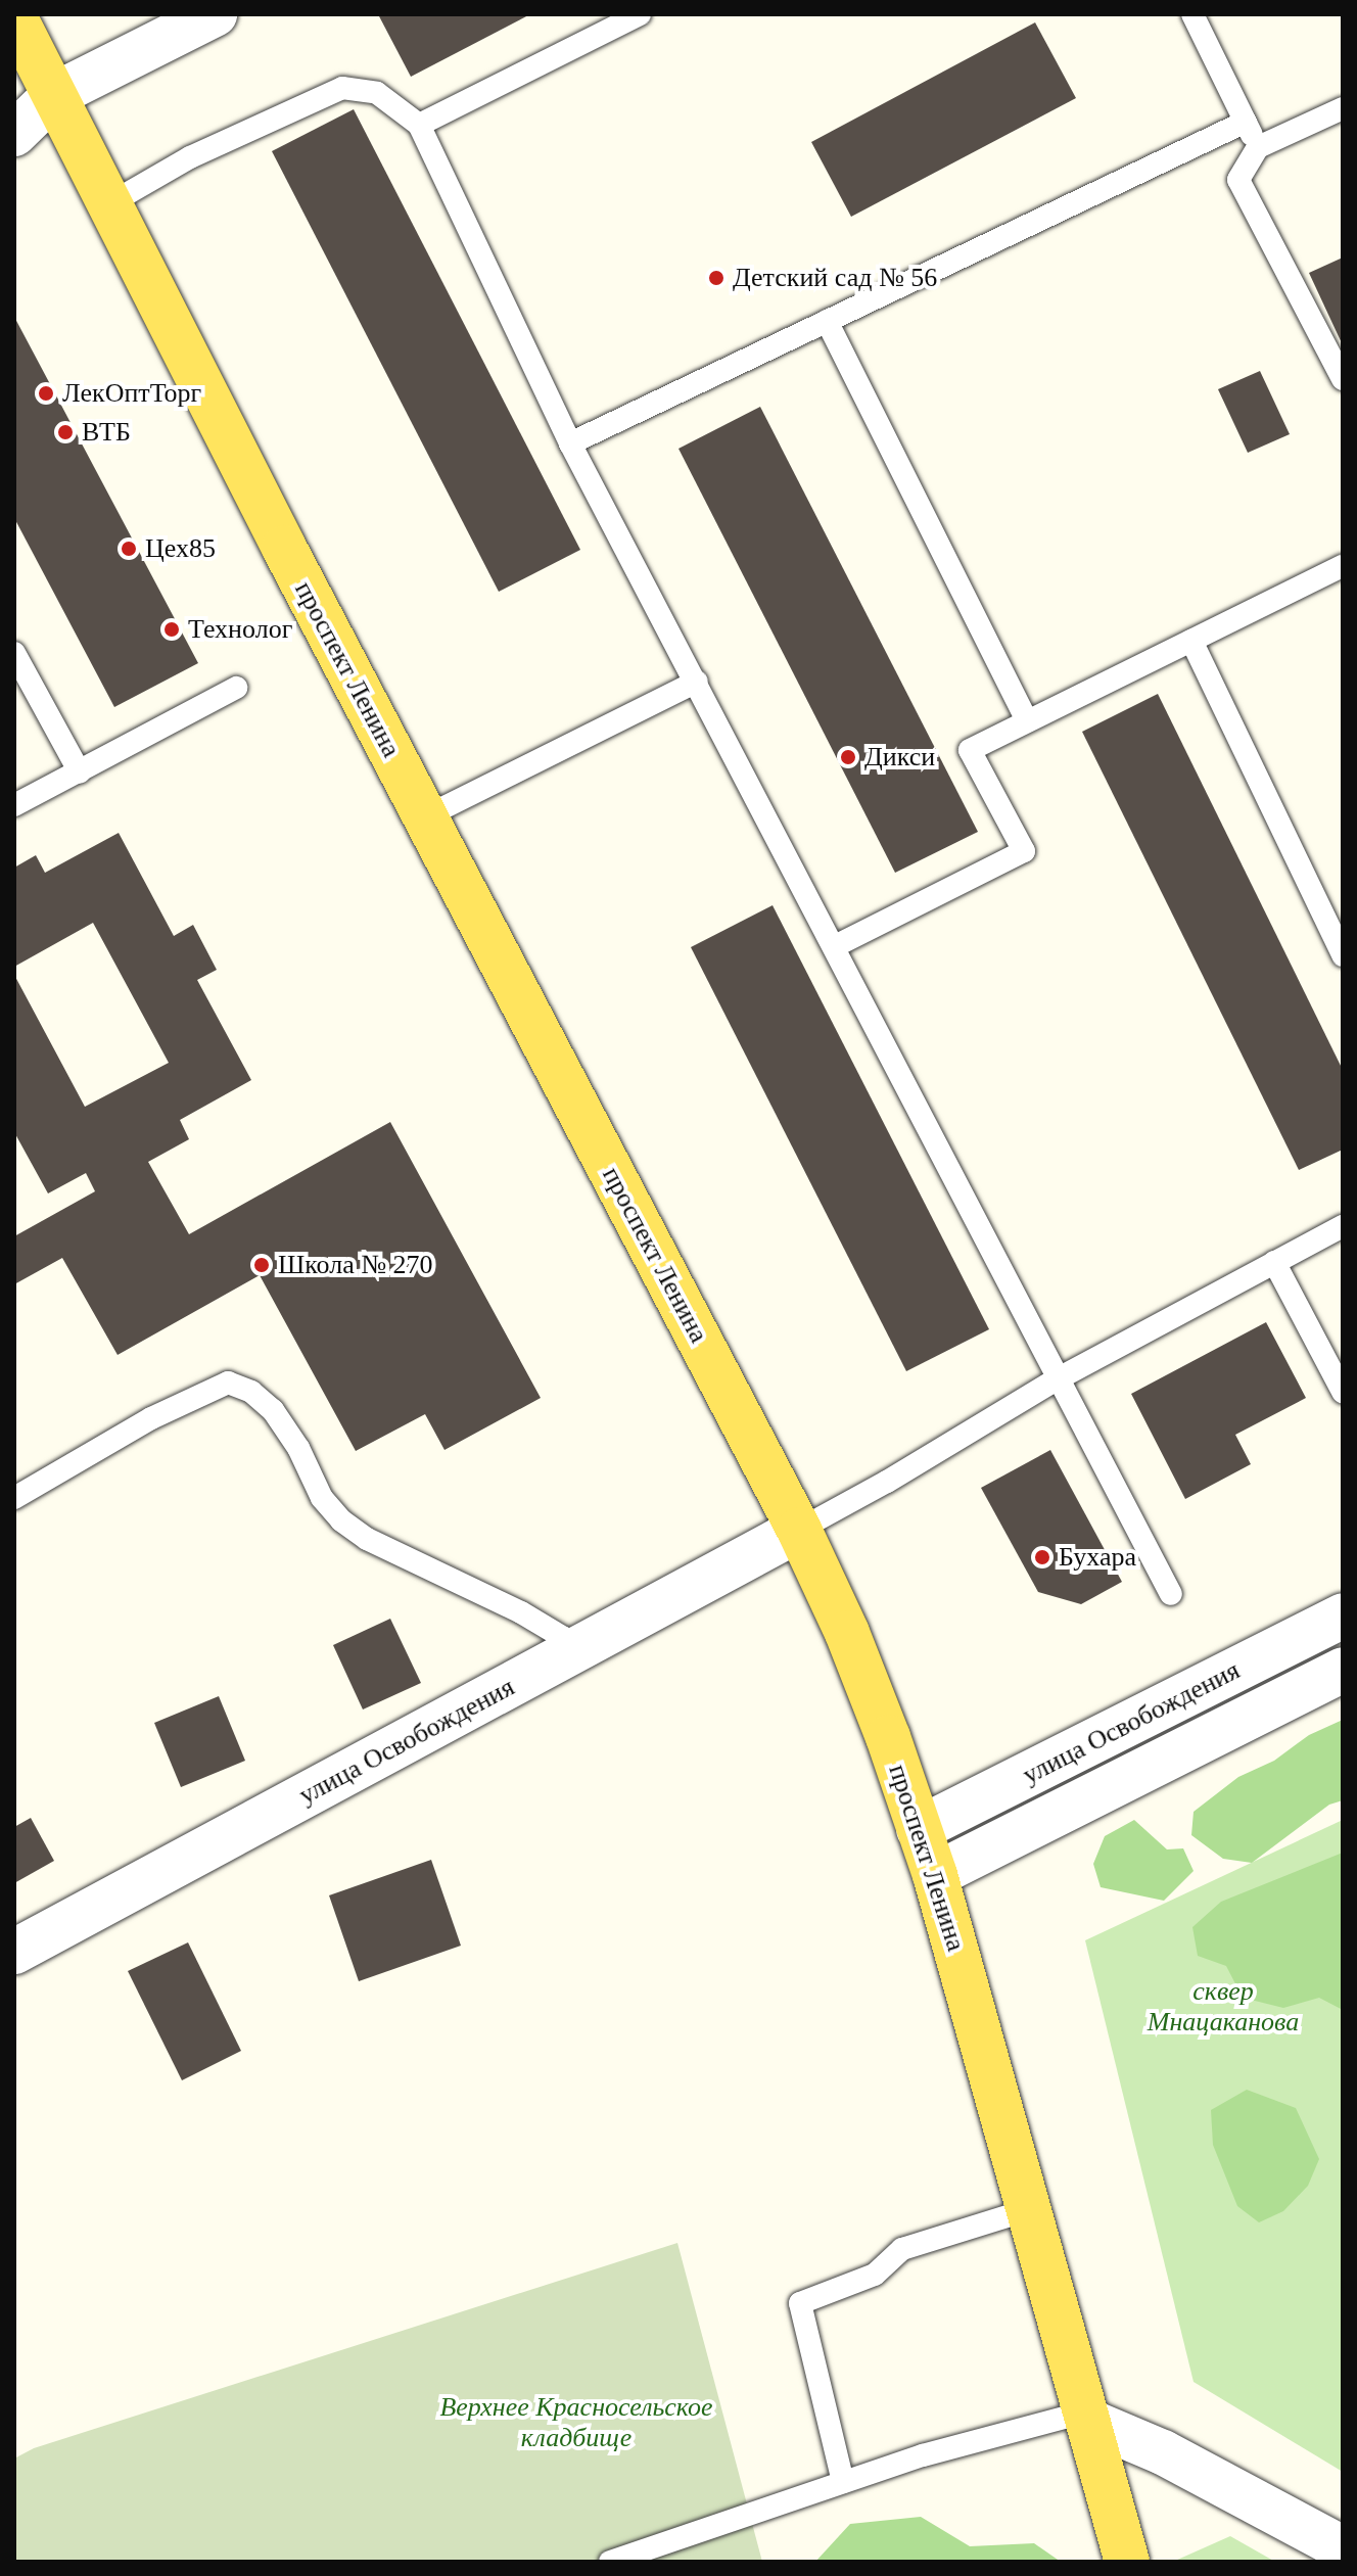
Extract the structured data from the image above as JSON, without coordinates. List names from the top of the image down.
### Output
{
  "streets": {
    "main road": ["проспект Ленина"],
    "street": ["улица Освобождения"]
  },
  "crossings": [
    ["проспект Ленина", "улица Освобождения"]
  ],
  "parks": ["сквер Мнацаканова", "Верхнее Красносельское кладбище"],
  "places": [
    "Детский сад № 56",
    "ЛекОптТорг",
    "ВТБ",
    "Цех85",
    "Технолог",
    "Дикси",
    "Школа № 270",
    "Бухара"
  ]
}
